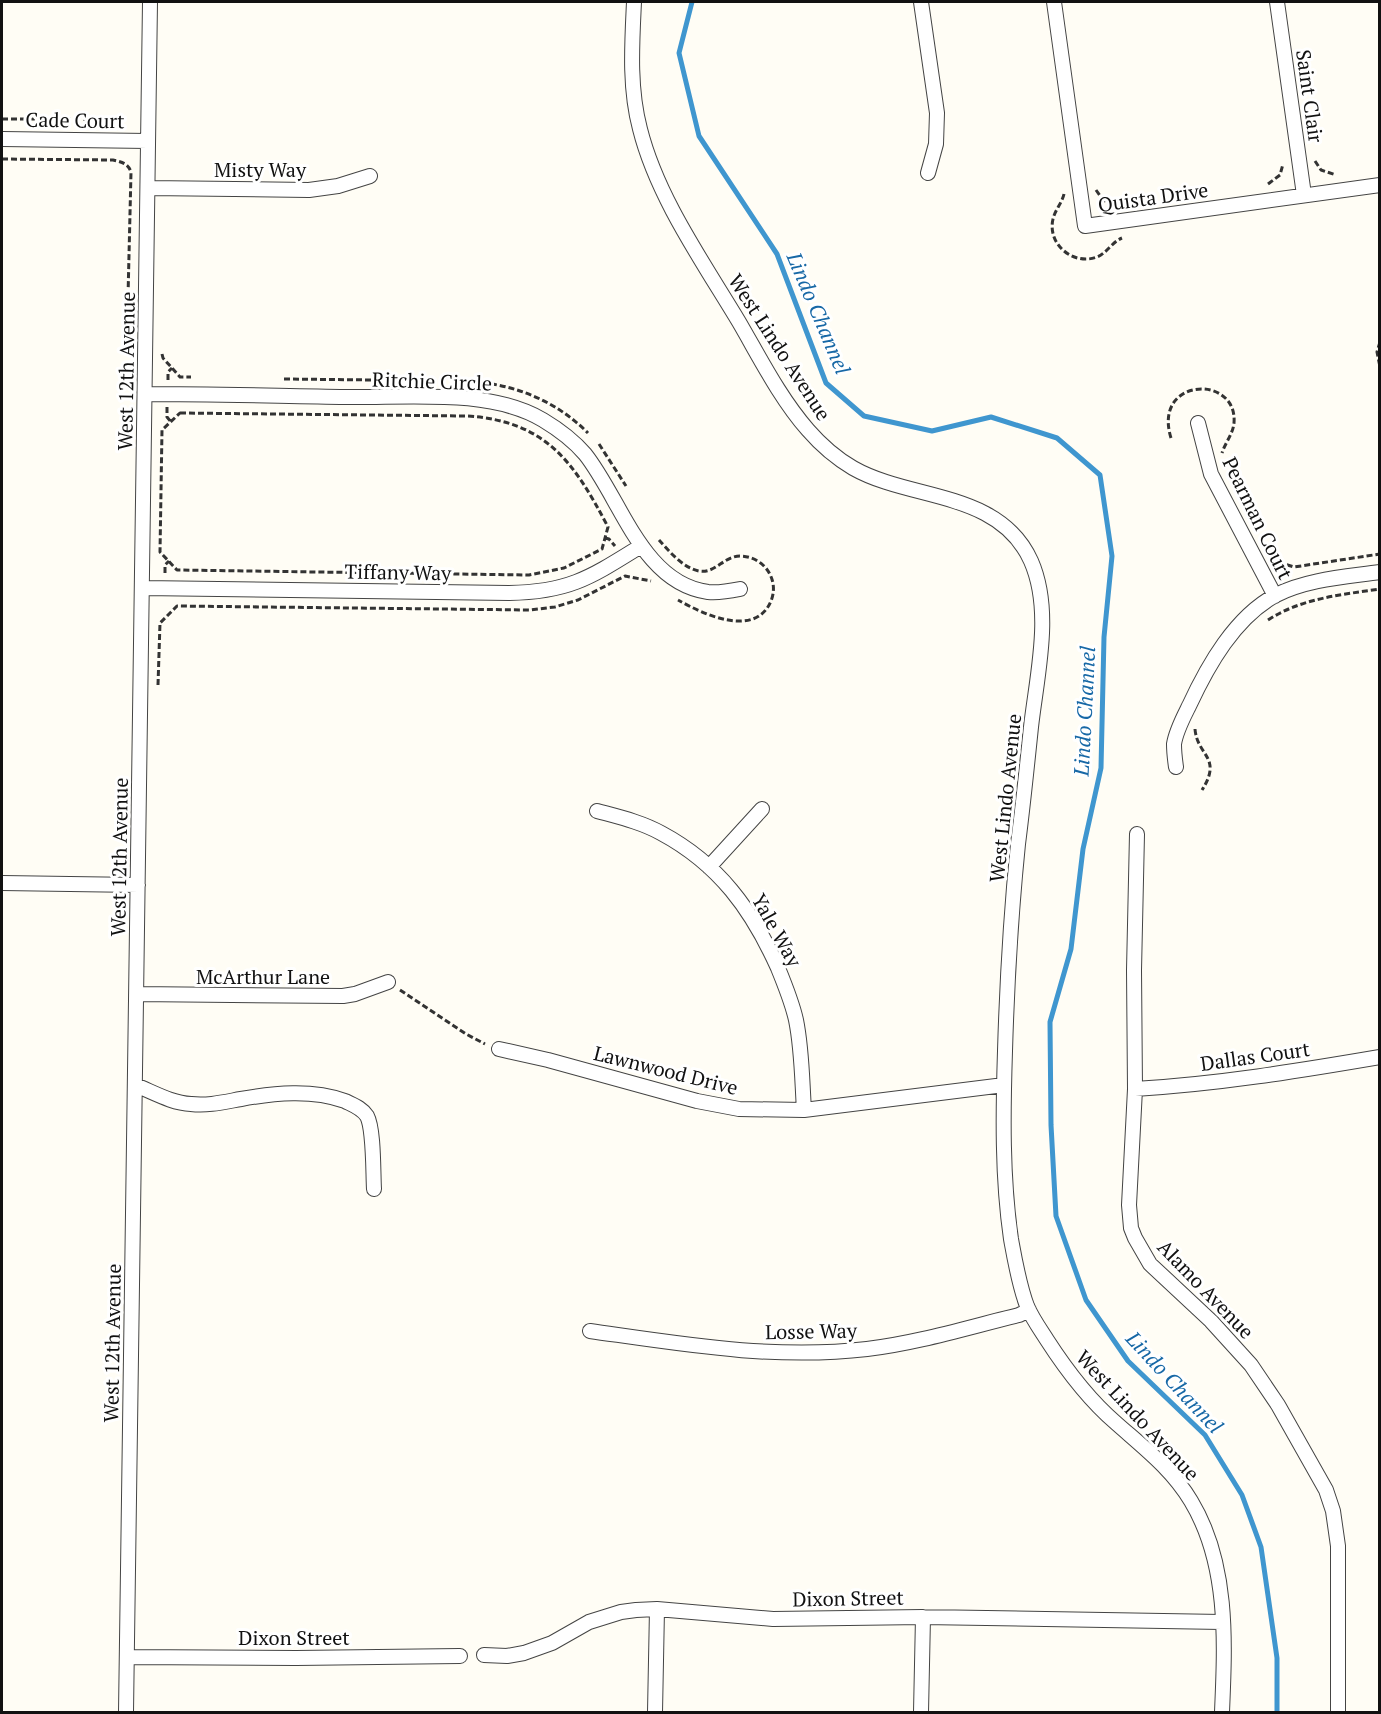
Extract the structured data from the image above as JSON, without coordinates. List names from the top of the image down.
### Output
{
  "streets": {
    "street": [
      "Saint Clair",
      "Cade Court",
      "Misty Way",
      "Quista Drive",
      "West Lindo Avenue",
      "West 12th Avenue",
      "Ritchie Circle",
      "Pearman Court",
      "Tiffany Way",
      "Yale Way",
      "McArthur Lane",
      "Dallas Court",
      "Lawnwood Drive",
      "Alamo Avenue",
      "Losse Way",
      "Dixon Street"
    ]
  },
  "crossings": [
    ["Saint Clair", "Quista Drive"],
    ["Cade Court", "West 12th Avenue"],
    ["Misty Way", "West 12th Avenue"],
    ["West Lindo Avenue", "Lawnwood Drive"],
    ["West Lindo Avenue", "Losse Way"],
    ["West Lindo Avenue", "Dixon Street"],
    ["West 12th Avenue", "Ritchie Circle"],
    ["West 12th Avenue", "Tiffany Way"],
    ["West 12th Avenue", "McArthur Lane"],
    ["West 12th Avenue", "Dixon Street"],
    ["Ritchie Circle", "Tiffany Way"],
    ["Yale Way", "Lawnwood Drive"],
    ["Dallas Court", "Alamo Avenue"]
  ],
  "water": ["Lindo Channel"]
}
